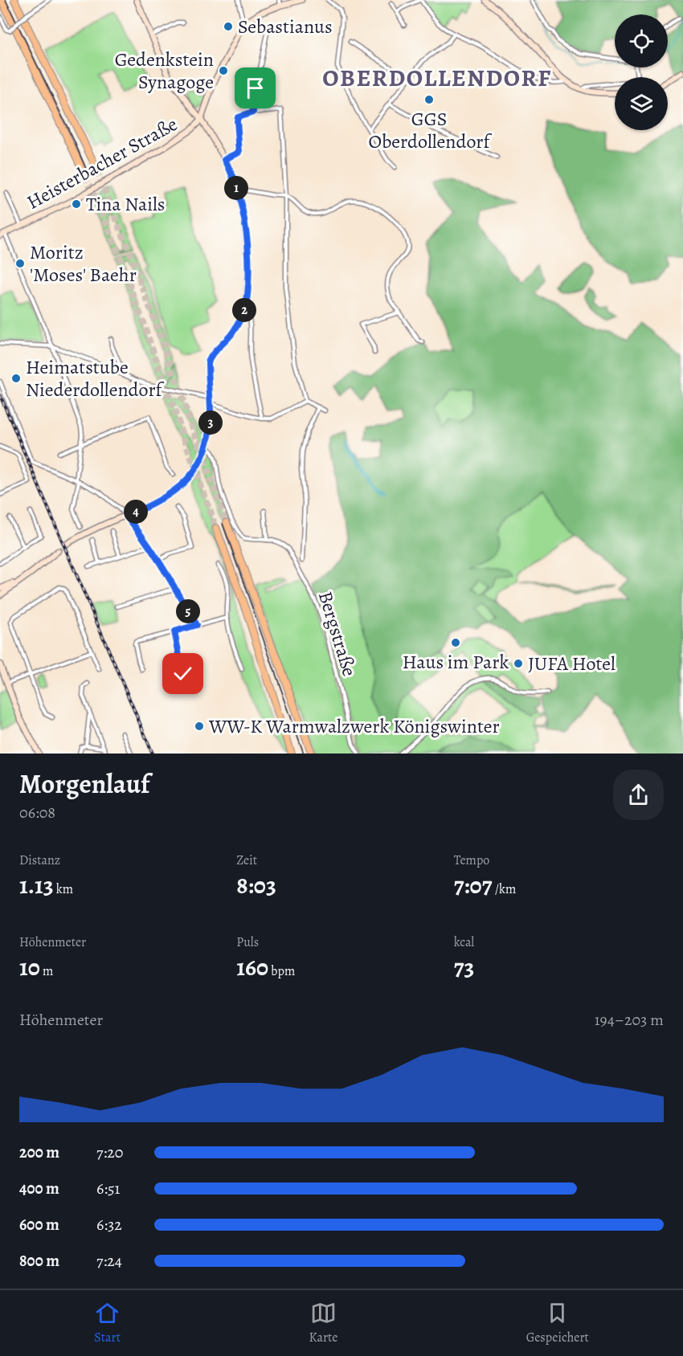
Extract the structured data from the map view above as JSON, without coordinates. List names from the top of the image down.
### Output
{
  "streets": {
    "street": ["Heisterbacher Straße", "Bergstraße"]
  },
  "districts": ["OBERDOLLENDORF"],
  "places": [
    "Sebastianus",
    "Gedenkstein Synagoge",
    "GGS Oberdollendorf",
    "Tina Nails",
    "Moritz 'Moses' Baehr",
    "Heimatstube Niederdollendorf",
    "Haus im Park",
    "JUFA Hotel",
    "WW-K Warmwalzwerk Königswinter"
  ],
  "page": {
    "pins": [
      "1",
      "2",
      "3",
      "4",
      "5"
    ],
    "heading": ["Morgenlauf", "06:08"],
    "stats": [
      ["Distanz", "1.13 km"],
      ["Zeit", "8:03"],
      ["Tempo", "7:07 /km"],
      ["Höhenmeter", "10 m"],
      ["Puls", "160 bpm"],
      ["kcal", "73"]
    ],
    "chart": ["Höhenmeter", "194–203 m"],
    "list": [
      {
        "name": "200 m",
        "note": "7:20"
      },
      {
        "name": "400 m",
        "note": "6:51"
      },
      {
        "name": "600 m",
        "note": "6:32"
      },
      {
        "name": "800 m",
        "note": "7:24"
      }
    ],
    "tabs": ["Start", "Karte", "Gespeichert"]
  }
}
